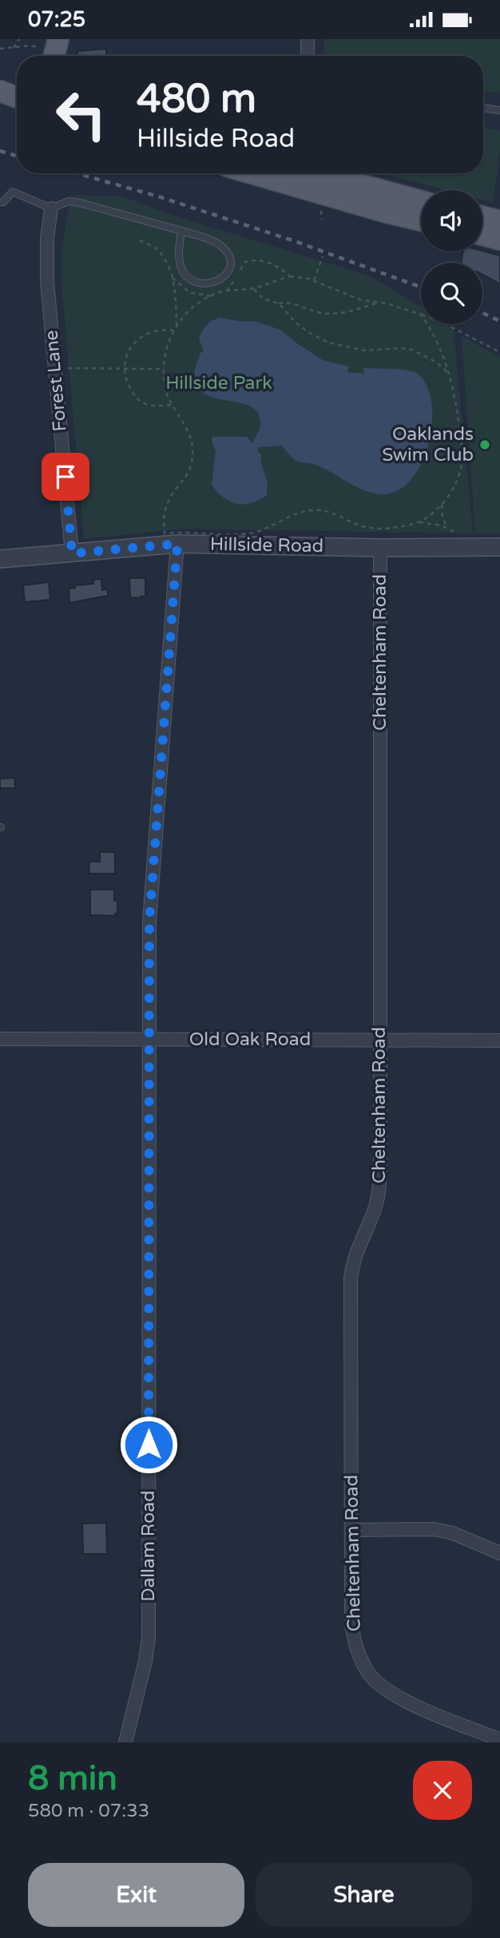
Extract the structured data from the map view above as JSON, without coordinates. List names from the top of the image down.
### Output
{
  "streets": {
    "street": [
      "Forest Lane",
      "Hillside Road",
      "Cheltenham Road",
      "Old Oak Road",
      "Dallam Road"
    ]
  },
  "crossings": [
    ["Forest Lane", "Hillside Road"],
    ["Hillside Road", "Cheltenham Road"],
    ["Hillside Road", "Dallam Road"],
    ["Cheltenham Road", "Old Oak Road"],
    ["Old Oak Road", "Dallam Road"]
  ],
  "parks": ["Hillside Park"],
  "places": ["Oaklands Swim Club"],
  "page": {
    "status": "07:25",
    "turn": ["480 m", "Hillside Road"],
    "heading": ["8 min", "580 m · 07:33"],
    "buttons": ["Exit", "Share"]
  }
}
